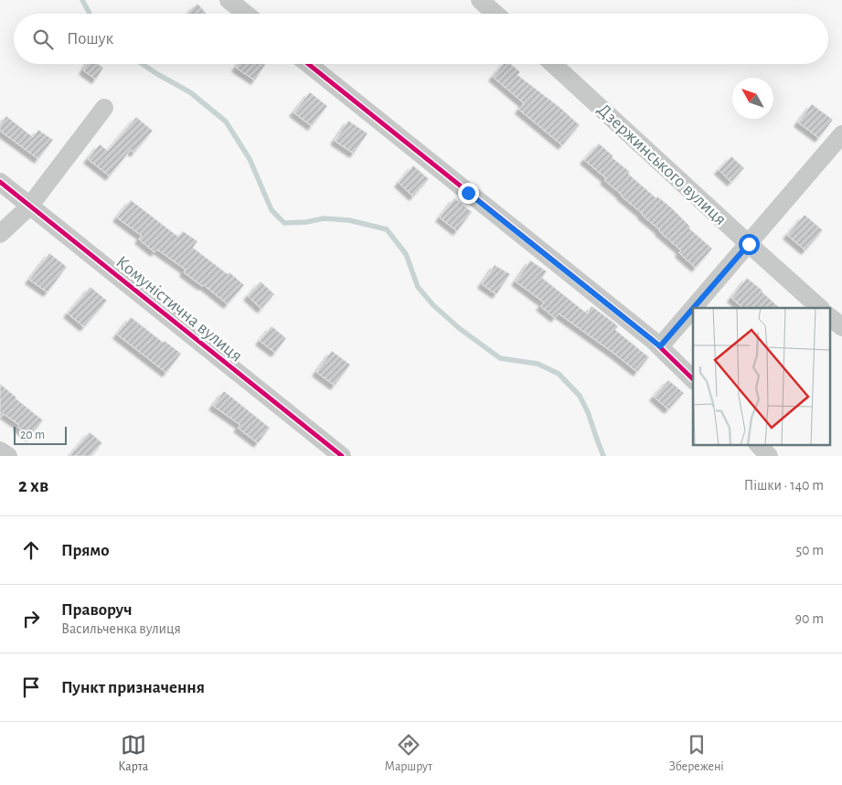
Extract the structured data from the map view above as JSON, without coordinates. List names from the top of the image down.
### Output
{
  "streets": {
    "street": ["Дзержинського вулиця", "Комуністична вулиця"]
  },
  "scale_bar": "20 m",
  "north": "top left",
  "page": {
    "search": "Пошук",
    "scale": "20 m",
    "heading": ["2 хв", "Пішки · 140 m"],
    "list": [
      ["Прямо", "50 m"],
      ["Праворуч", "Васильченка вулиця", "90 m"],
      "Пункт призначення"
    ],
    "nav": ["Карта", "Маршрут", "Збережені"]
  }
}
